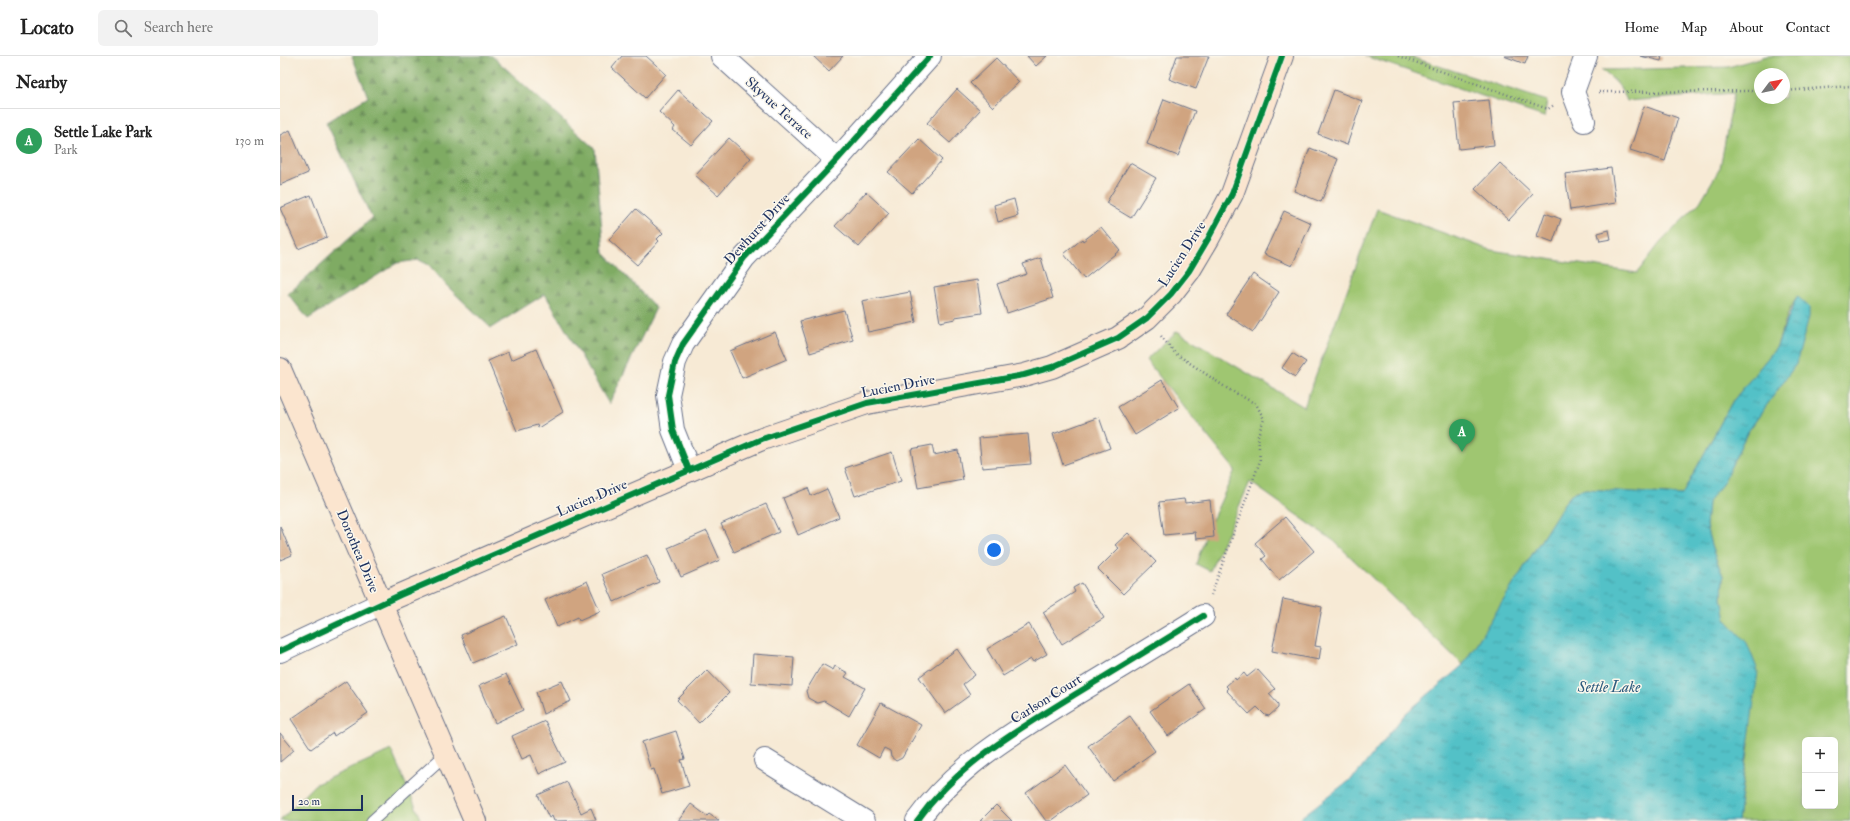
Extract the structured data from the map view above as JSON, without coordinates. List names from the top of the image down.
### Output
{
  "streets": {
    "street": [
      "Skyvue Terrace",
      "Dewhurst Drive",
      "Lucien Drive",
      "Dorothea Drive",
      "Carlson Court"
    ]
  },
  "crossings": [
    ["Skyvue Terrace", "Dewhurst Drive"],
    ["Dewhurst Drive", "Lucien Drive"],
    ["Lucien Drive", "Dorothea Drive"]
  ],
  "water": ["Settle Lake"],
  "scale_bar": "20 m",
  "north": "top right",
  "page": {
    "header": "Locato",
    "search": "Search here",
    "nav": [
      "Home",
      "Map",
      "About",
      "Contact"
    ],
    "heading": "Nearby",
    "list": [
      {
        "mark": "A",
        "name": "Settle Lake Park",
        "note": "Park",
        "value": "130 m"
      }
    ],
    "pins": "A",
    "map_buttons": ["+", "−"],
    "scale": "20 m"
  }
}
